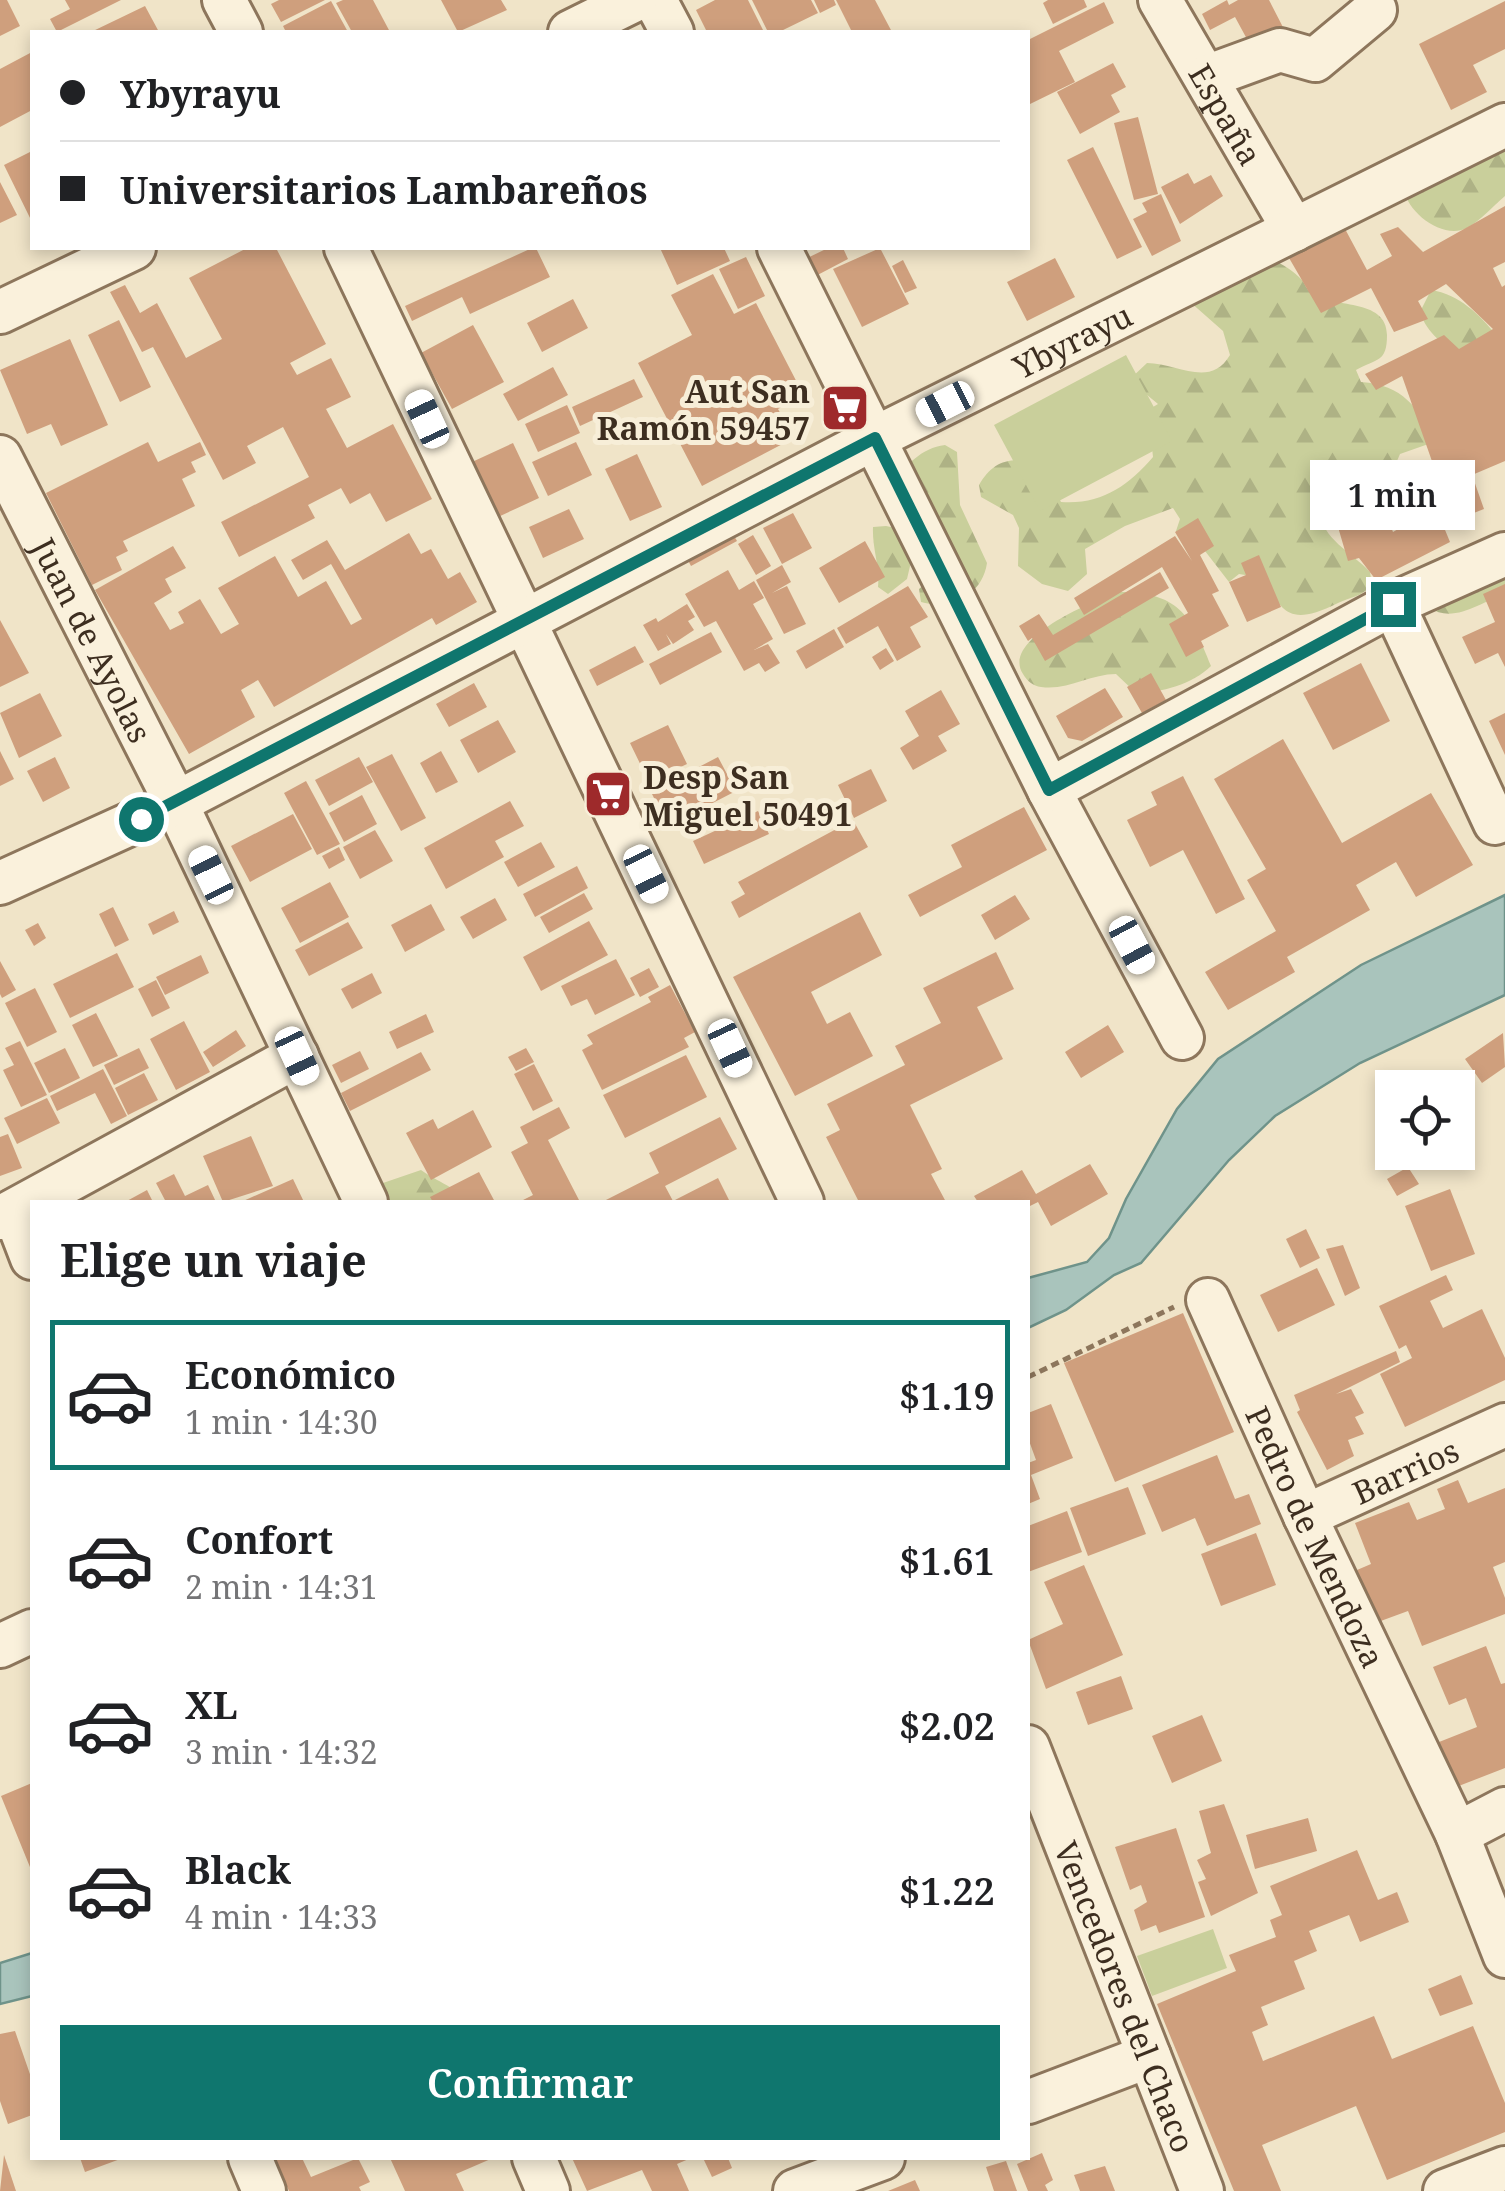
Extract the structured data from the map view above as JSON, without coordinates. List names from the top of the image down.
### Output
{
  "streets": {
    "street": [
      "España",
      "Ybyrayu",
      "Juan de Ayolas",
      "Barrios",
      "Pedro de Mendoza",
      "Vencedores del Chaco"
    ]
  },
  "crossings": [
    ["España", "Ybyrayu"],
    ["Ybyrayu", "Juan de Ayolas"],
    ["Barrios", "Pedro de Mendoza"]
  ],
  "places": {
    "supermarket": ["Aut San Ramón 59457", "Desp San Miguel 50491"]
  },
  "page": {
    "banner": ["Ybyrayu", "Universitarios Lambareños"],
    "bubble": "1 min",
    "heading": "Elige un viaje",
    "list": [
      {
        "name": "Económico",
        "note": "1 min · 14:30",
        "value": "$1.19"
      },
      {
        "name": "Confort",
        "note": "2 min · 14:31",
        "value": "$1.61"
      },
      {
        "name": "XL",
        "note": "3 min · 14:32",
        "value": "$2.02"
      },
      {
        "name": "Black",
        "note": "4 min · 14:33",
        "value": "$1.22"
      }
    ],
    "buttons": "Confirmar"
  }
}
